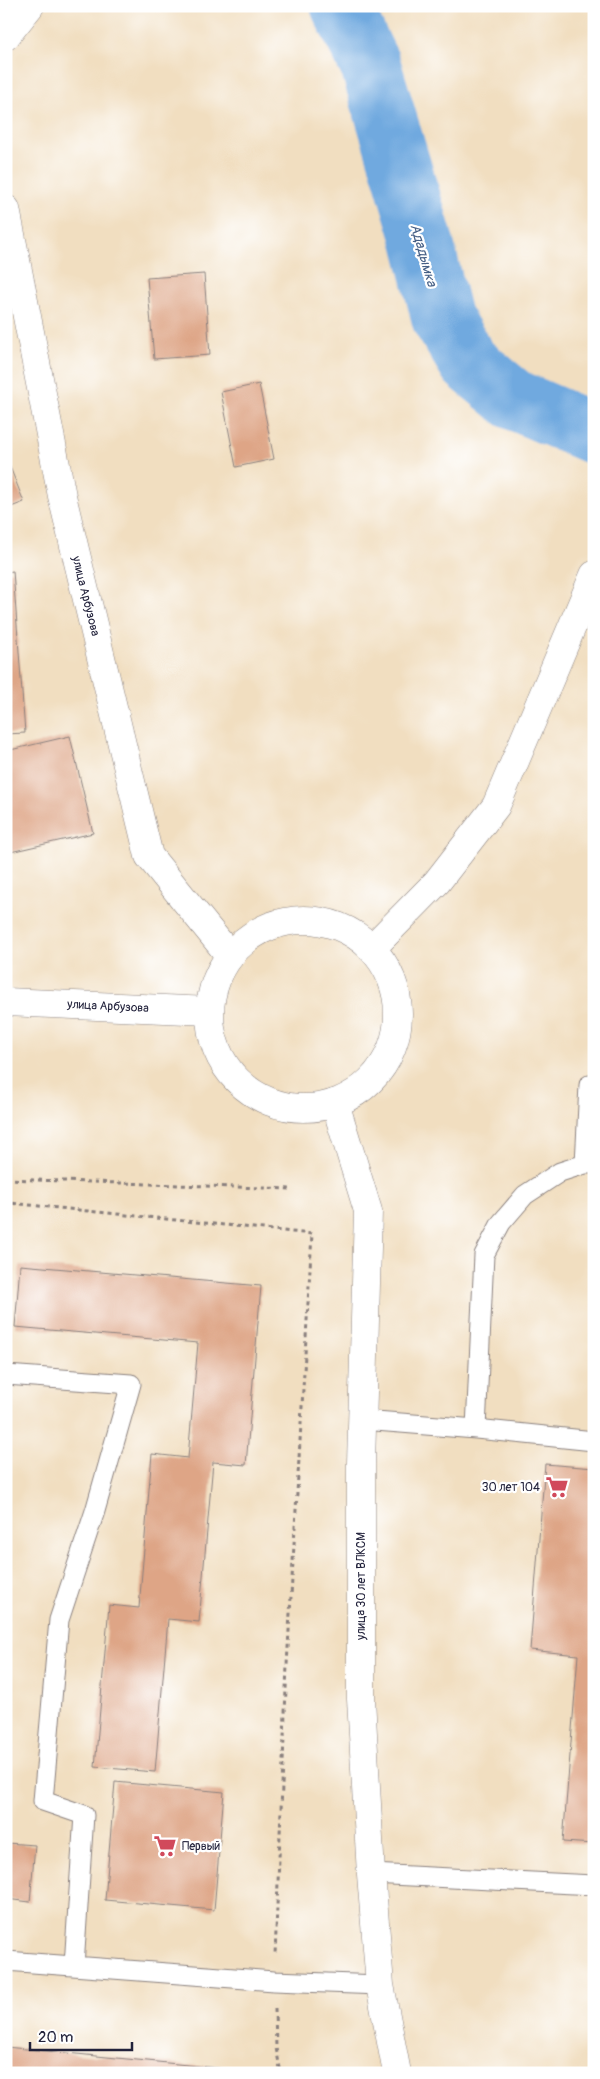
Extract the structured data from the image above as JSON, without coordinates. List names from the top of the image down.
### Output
{
  "streets": {
    "street": ["улица Арбузова", "улица 30 лет ВЛКСМ"]
  },
  "water": ["Ададымка"],
  "places": {
    "supermarket": ["30 лет 104", "Первый"]
  },
  "scale_bar": "20 m"
}
